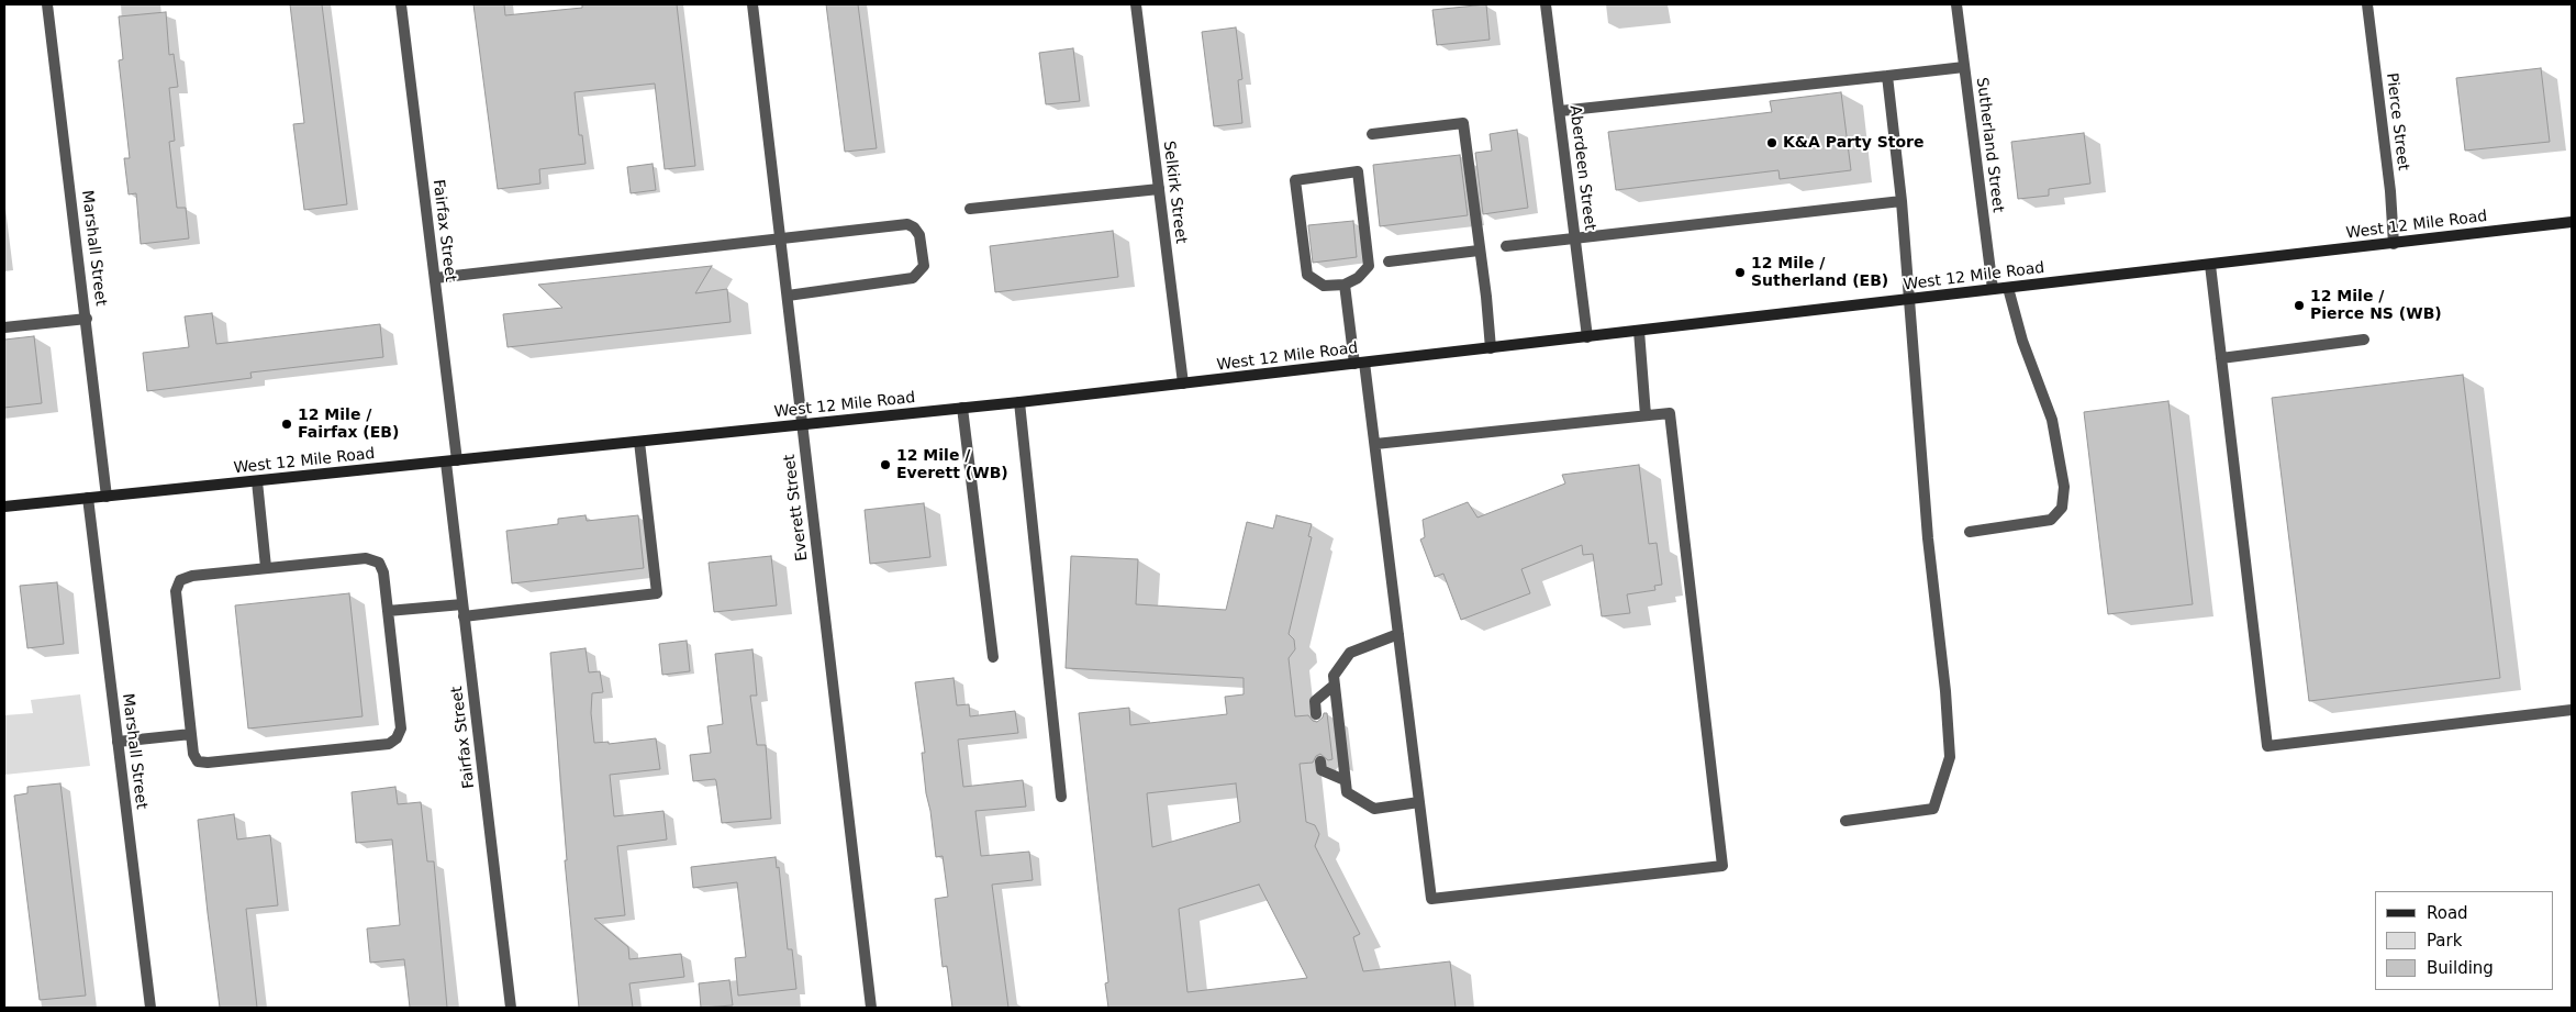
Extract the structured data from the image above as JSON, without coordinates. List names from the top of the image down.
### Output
{
  "streets": {
    "main road": ["West 12 Mile Road"],
    "street": [
      "Pierce Street",
      "Sutherland Street",
      "Aberdeen Street",
      "Selkirk Street",
      "Fairfax Street",
      "Marshall Street",
      "Everett Street"
    ]
  },
  "crossings": [
    ["Pierce Street", "West 12 Mile Road"],
    ["Sutherland Street", "West 12 Mile Road"],
    ["Aberdeen Street", "West 12 Mile Road"],
    ["Selkirk Street", "West 12 Mile Road"],
    ["West 12 Mile Road", "Fairfax Street"],
    ["West 12 Mile Road", "Marshall Street"],
    ["West 12 Mile Road", "Everett Street"]
  ],
  "places": [
    "K&A Party Store",
    "12 Mile / Sutherland (EB)",
    "12 Mile / Pierce NS (WB)",
    "12 Mile / Fairfax (EB)",
    "12 Mile / Everett (WB)"
  ],
  "legend": ["Road", "Park", "Building"]
}
